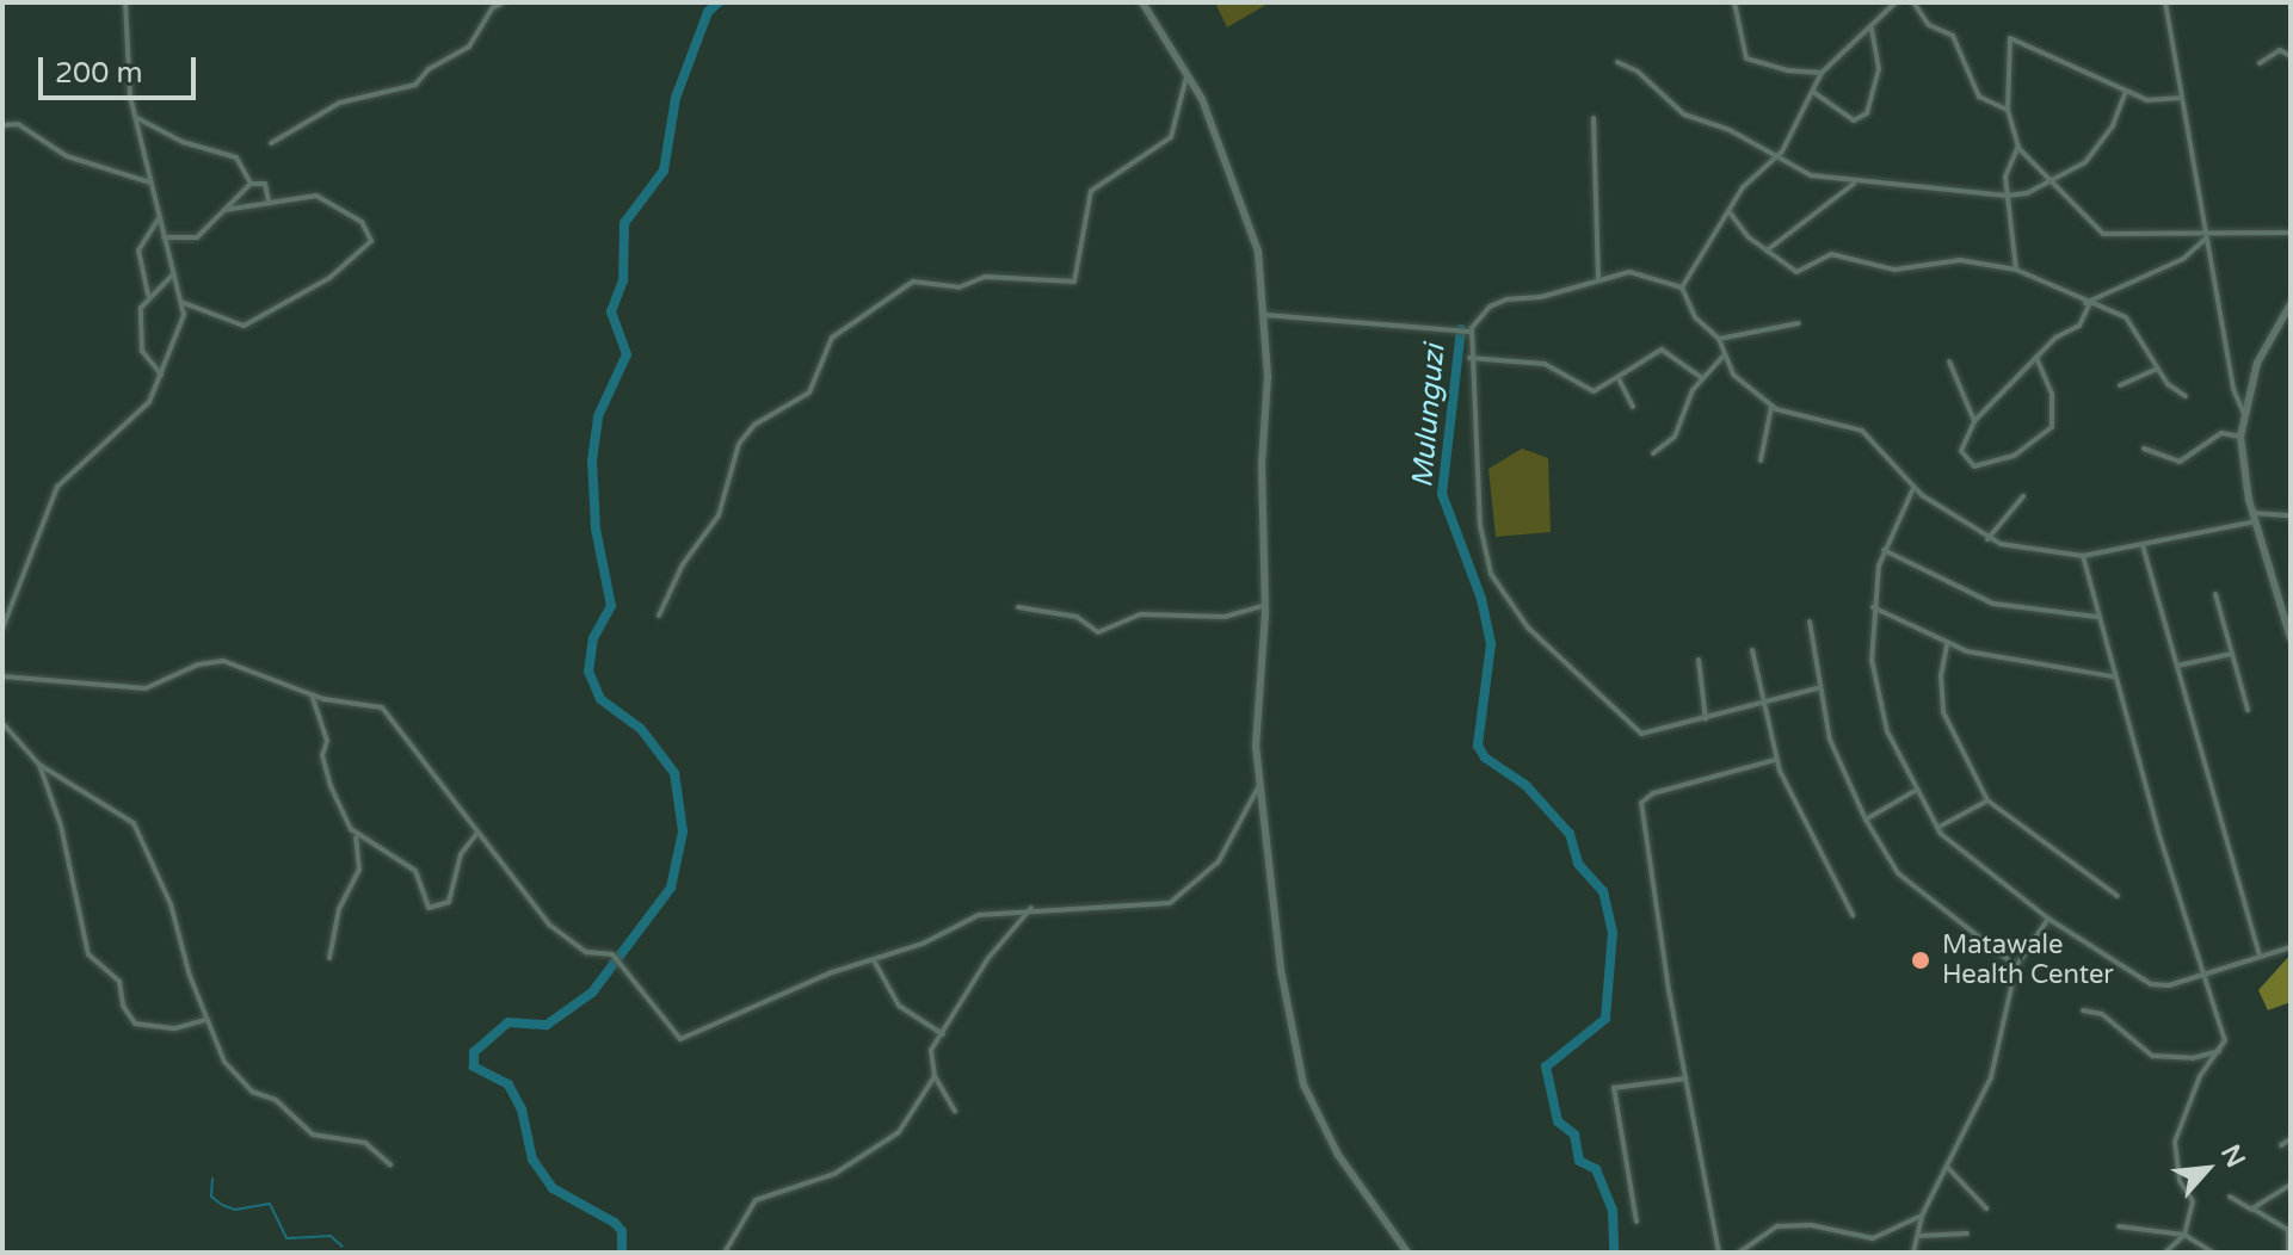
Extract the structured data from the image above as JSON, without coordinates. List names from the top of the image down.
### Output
{
  "water": ["Mulunguzi"],
  "places": ["Matawale Health Center"],
  "scale_bar": "200 m",
  "north": "top right"
}
